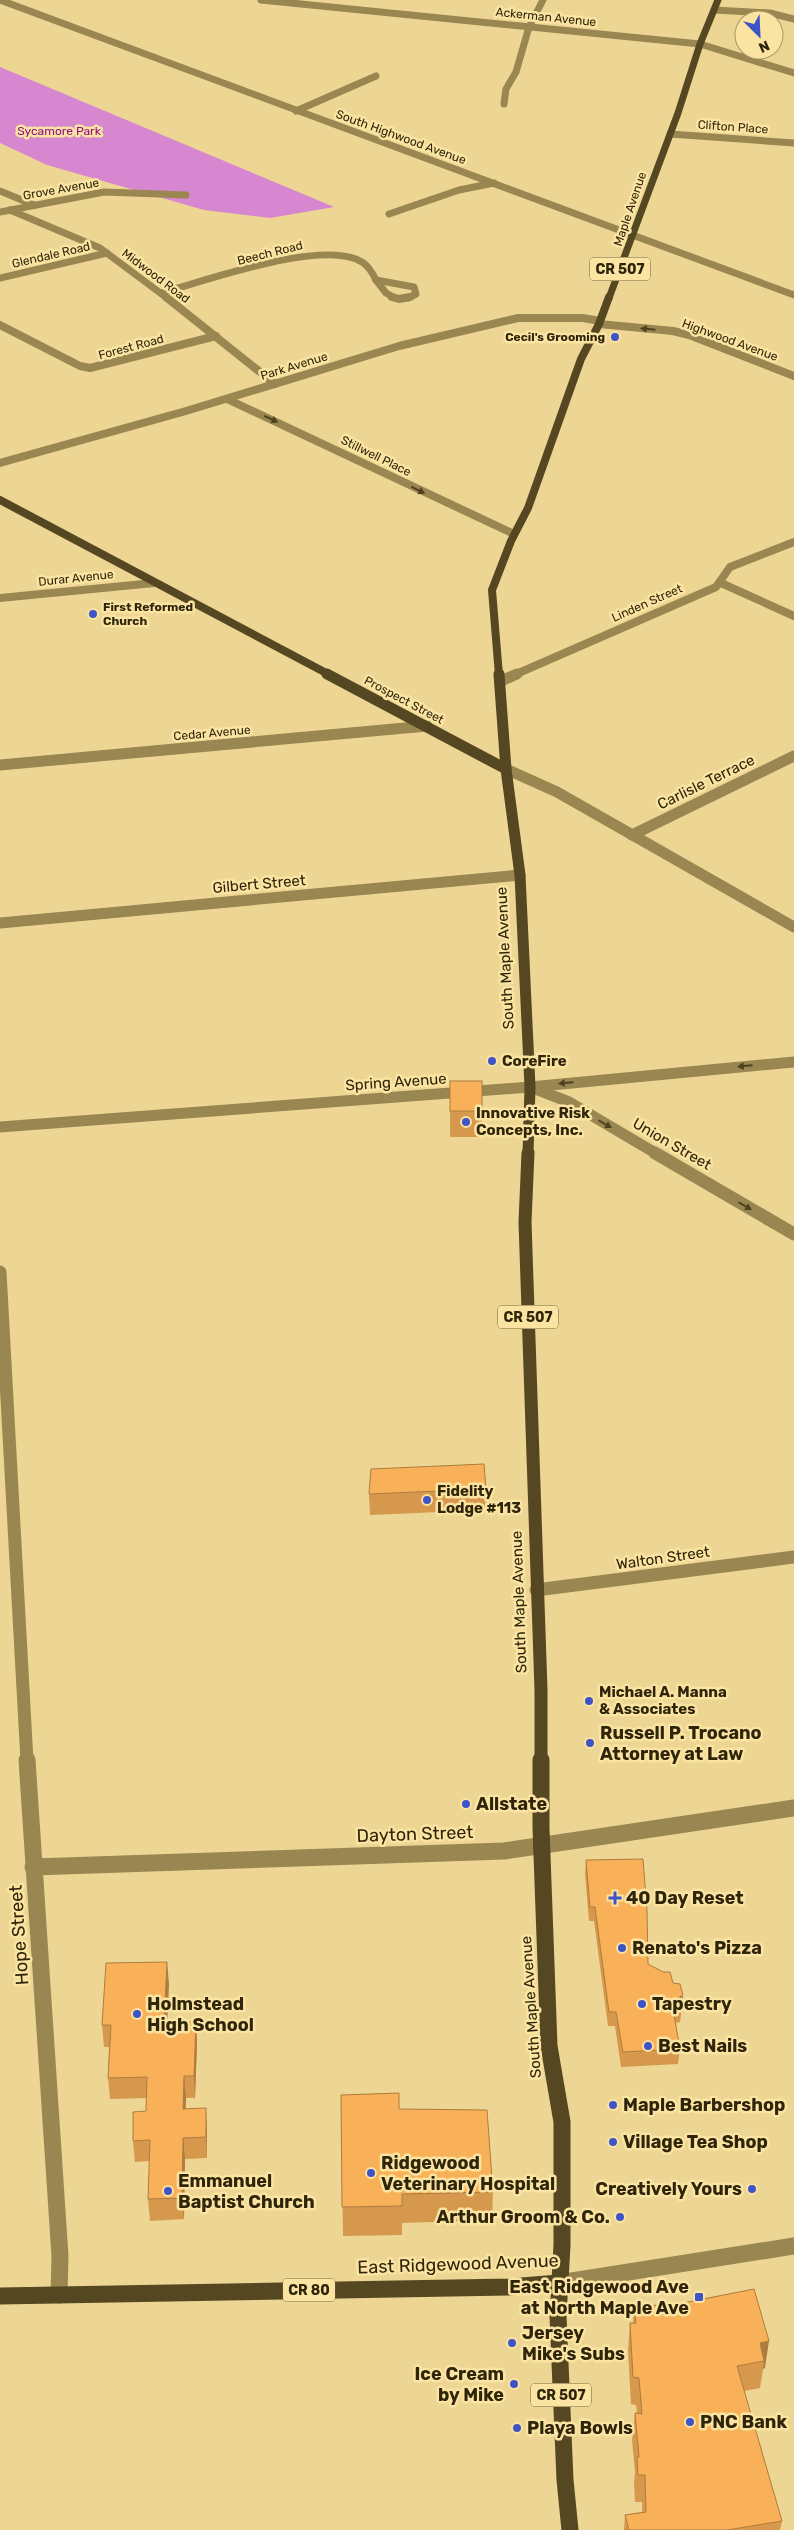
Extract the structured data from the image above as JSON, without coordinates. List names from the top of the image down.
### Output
{
  "streets": {
    "main road": [
      "Maple Avenue",
      "CR 507",
      "Prospect Street",
      "South Maple Avenue",
      "East Ridgewood Avenue",
      "CR 80"
    ],
    "street": [
      "Ackerman Avenue",
      "Clifton Place",
      "South Highwood Avenue",
      "Grove Avenue",
      "Beech Road",
      "Glendale Road",
      "Midwood Road",
      "Highwood Avenue",
      "Forest Road",
      "Park Avenue",
      "Stillwell Place",
      "Durar Avenue",
      "Linden Street",
      "Cedar Avenue",
      "Carlisle Terrace",
      "Gilbert Street",
      "Spring Avenue",
      "Union Street",
      "Walton Street",
      "Dayton Street",
      "Hope Street"
    ]
  },
  "crossings": [
    ["Ackerman Avenue", "Maple Avenue"],
    ["Clifton Place", "Maple Avenue"],
    ["South Highwood Avenue", "Maple Avenue"],
    ["Grove Avenue", "Midwood Road"],
    ["Maple Avenue", "Highwood Avenue"],
    ["Maple Avenue", "Park Avenue"],
    ["Maple Avenue", "Stillwell Place"],
    ["Maple Avenue", "South Maple Avenue"],
    ["Beech Road", "Midwood Road"],
    ["Glendale Road", "Midwood Road"],
    ["CR 507", "South Maple Avenue"],
    ["CR 507", "East Ridgewood Avenue"],
    ["Midwood Road", "Forest Road"],
    ["Midwood Road", "Park Avenue"],
    ["Highwood Avenue", "Park Avenue"],
    ["Park Avenue", "Stillwell Place"],
    ["Stillwell Place", "South Maple Avenue"],
    ["Durar Avenue", "Prospect Street"],
    ["Linden Street", "South Maple Avenue"],
    ["Prospect Street", "Cedar Avenue"],
    ["Prospect Street", "Carlisle Terrace"],
    ["Prospect Street", "South Maple Avenue"],
    ["Gilbert Street", "South Maple Avenue"],
    ["South Maple Avenue", "Spring Avenue"],
    ["South Maple Avenue", "Union Street"],
    ["South Maple Avenue", "Walton Street"],
    ["South Maple Avenue", "Dayton Street"],
    ["South Maple Avenue", "East Ridgewood Avenue"],
    ["Spring Avenue", "Union Street"],
    ["Dayton Street", "Hope Street"],
    ["Hope Street", "East Ridgewood Avenue"]
  ],
  "one_way": ["Highwood Avenue", "Stillwell Place", "Union Street"],
  "parks": ["Sycamore Park"],
  "places": {
    "other": [
      "Cecil's Grooming",
      "First Reformed Church",
      "CoreFire",
      "Innovative Risk Concepts, Inc.",
      "Fidelity Lodge #113",
      "Michael A. Manna & Associates",
      "Russell P. Trocano Attorney at Law",
      "Allstate",
      "Renato's Pizza",
      "Tapestry",
      "Holmstead High School",
      "Best Nails",
      "Maple Barbershop",
      "Village Tea Shop",
      "Ridgewood Veterinary Hospital",
      "Creatively Yours",
      "Emmanuel Baptist Church",
      "Arthur Groom & Co.",
      "Jersey Mike's Subs",
      "Ice Cream by Mike",
      "PNC Bank",
      "Playa Bowls"
    ],
    "health": ["40 Day Reset"],
    "transit": ["East Ridgewood Ave at North Maple Ave"]
  },
  "north": "bottom right"
}
